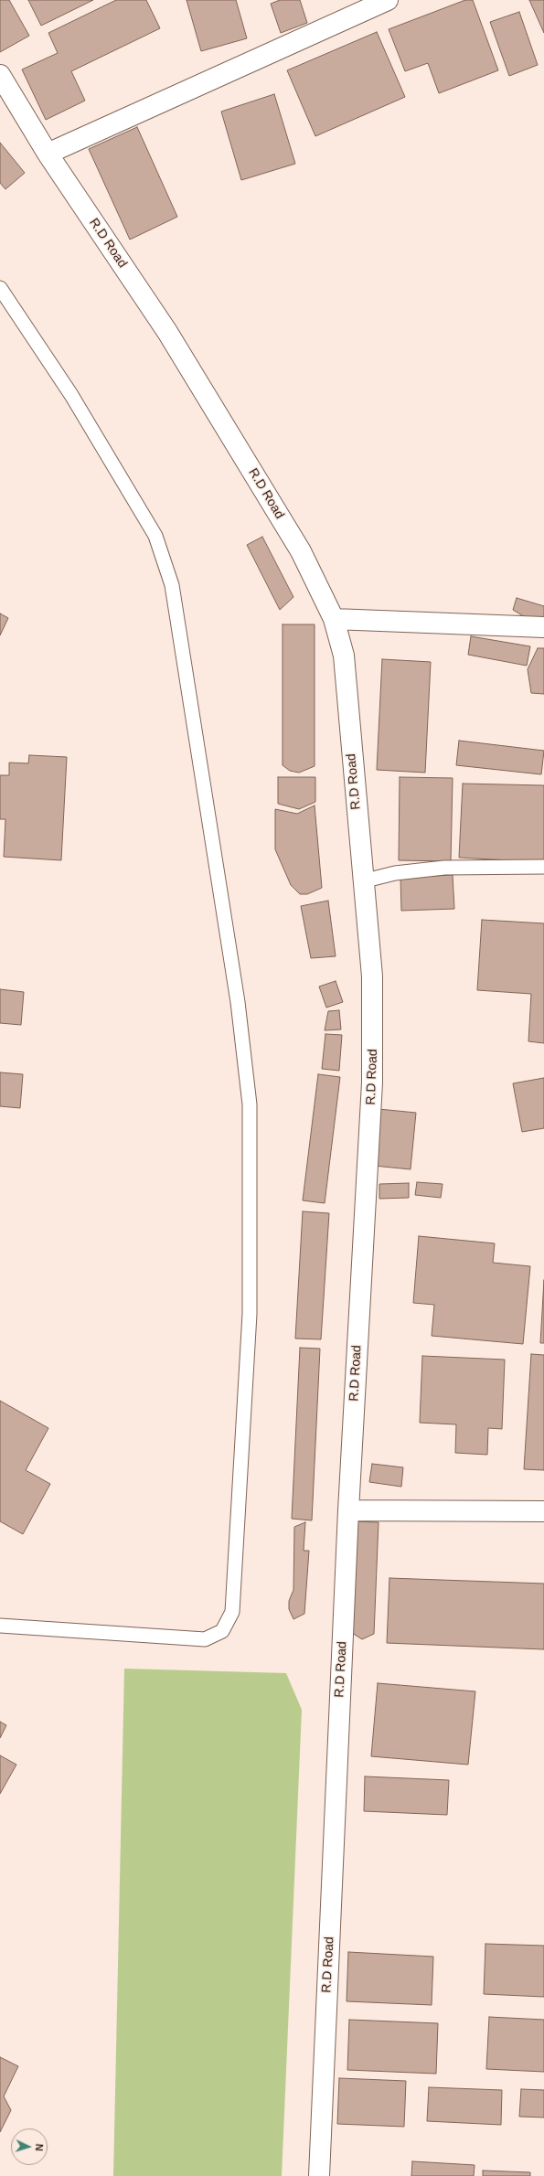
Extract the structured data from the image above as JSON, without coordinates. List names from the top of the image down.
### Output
{
  "streets": {
    "street": ["R.D Road"]
  },
  "north": "right"
}
